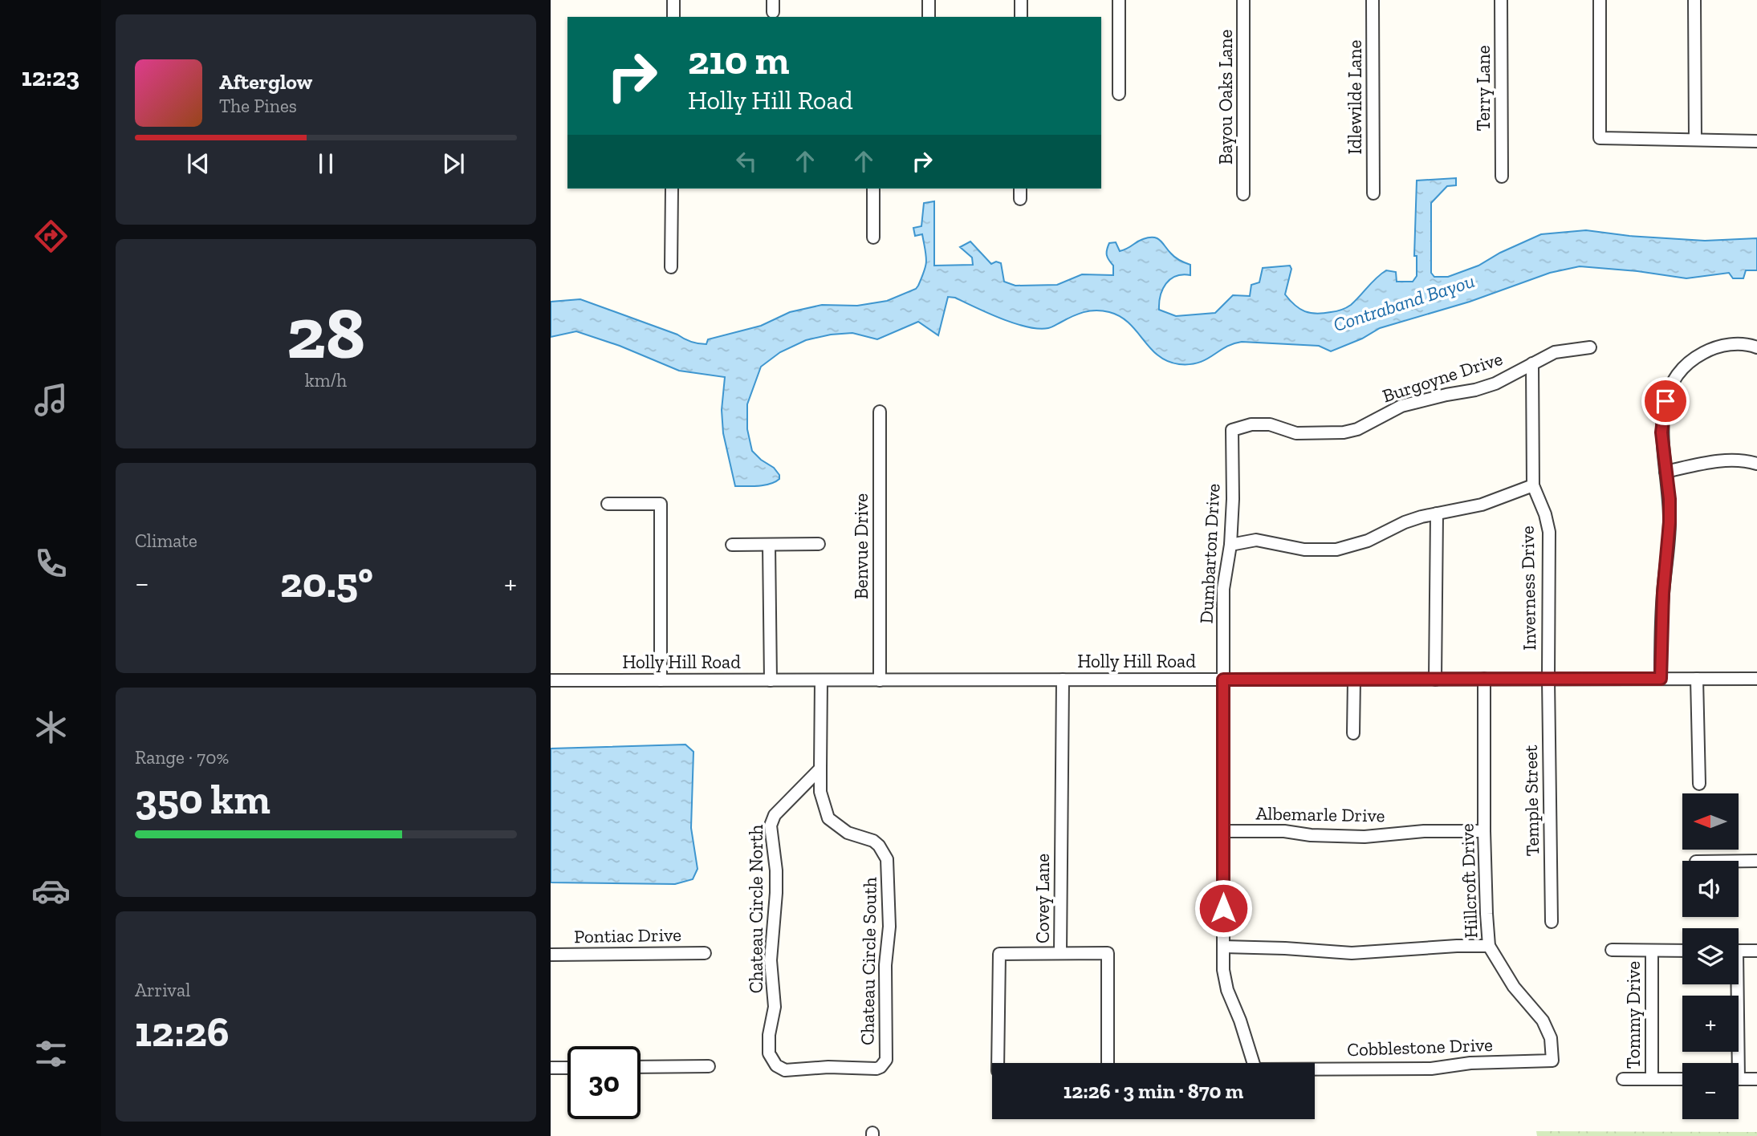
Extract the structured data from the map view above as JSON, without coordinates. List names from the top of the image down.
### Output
{
  "streets": {
    "street": [
      "Terry Lane",
      "Bayou Oaks Lane",
      "Idlewilde Lane",
      "Burgoyne Drive",
      "Benvue Drive",
      "Dumbarton Drive",
      "Inverness Drive",
      "Holly Hill Road",
      "Temple Street",
      "Albemarle Drive",
      "Hillcroft Drive",
      "Covey Lane",
      "Chateau Circle North",
      "Pontiac Drive",
      "Chateau Circle South",
      "Tommy Drive",
      "Cobblestone Drive"
    ]
  },
  "crossings": [
    ["Burgoyne Drive", "Dumbarton Drive"],
    ["Burgoyne Drive", "Inverness Drive"],
    ["Benvue Drive", "Holly Hill Road"],
    ["Dumbarton Drive", "Holly Hill Road"],
    ["Dumbarton Drive", "Albemarle Drive"],
    ["Inverness Drive", "Holly Hill Road"],
    ["Inverness Drive", "Temple Street"],
    ["Holly Hill Road", "Temple Street"],
    ["Holly Hill Road", "Hillcroft Drive"],
    ["Holly Hill Road", "Covey Lane"],
    ["Albemarle Drive", "Hillcroft Drive"],
    ["Hillcroft Drive", "Cobblestone Drive"],
    ["Chateau Circle North", "Chateau Circle South"]
  ],
  "water": ["Contraband Bayou"],
  "north": "left",
  "page": {
    "tabs": "12:23",
    "turn": ["210 m", "Holly Hill Road"],
    "song": ["Afterglow", "The Pines"],
    "tile": [
      ["28", "km/h"],
      "Climate",
      ["Range · 70%", "350 km"],
      ["Arrival", "12:26"]
    ],
    "heat": ["−", "20.5°", "+"],
    "map_buttons": ["+", "−"],
    "limit": "30",
    "trip": "12:26 · 3 min · 870 m"
  }
}
